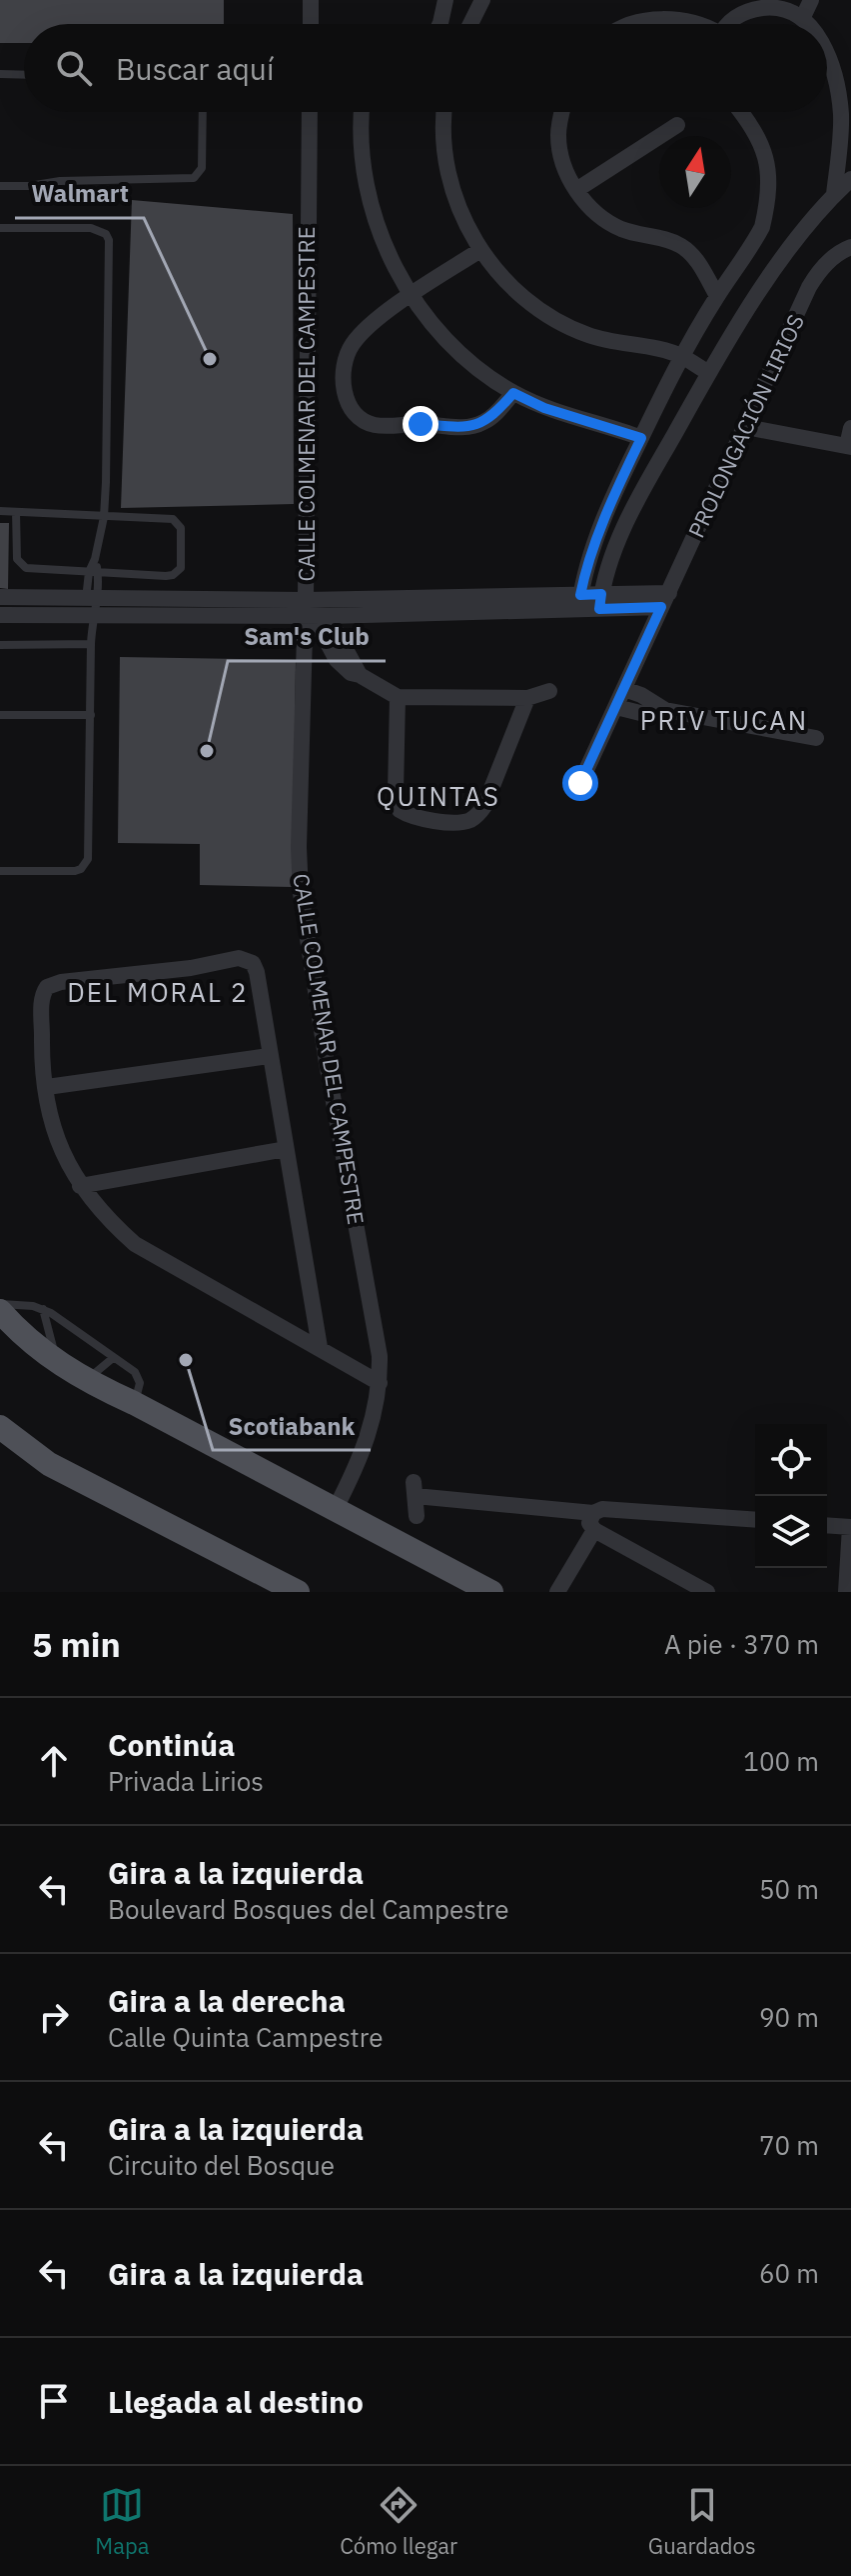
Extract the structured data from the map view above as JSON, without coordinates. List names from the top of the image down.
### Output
{
  "streets": {
    "street": ["CALLE COLMENAR DEL CAMPESTRE", "PROLONGACIÓN LIRIOS"]
  },
  "districts": ["PRIV TUCAN", "QUINTAS", "DEL MORAL 2"],
  "places": ["Walmart", "Sam's Club", "Scotiabank"],
  "north": "top",
  "page": {
    "search": "Buscar aquí",
    "heading": ["5 min", "A pie · 370 m"],
    "list": [
      ["Continúa", "Privada Lirios", "100 m"],
      ["Gira a la izquierda", "Boulevard Bosques del Campestre", "50 m"],
      ["Gira a la derecha", "Calle Quinta Campestre", "90 m"],
      ["Gira a la izquierda", "Circuito del Bosque", "70 m"],
      ["Gira a la izquierda", "60 m"],
      "Llegada al destino"
    ],
    "nav": ["Mapa", "Cómo llegar", "Guardados"]
  }
}
